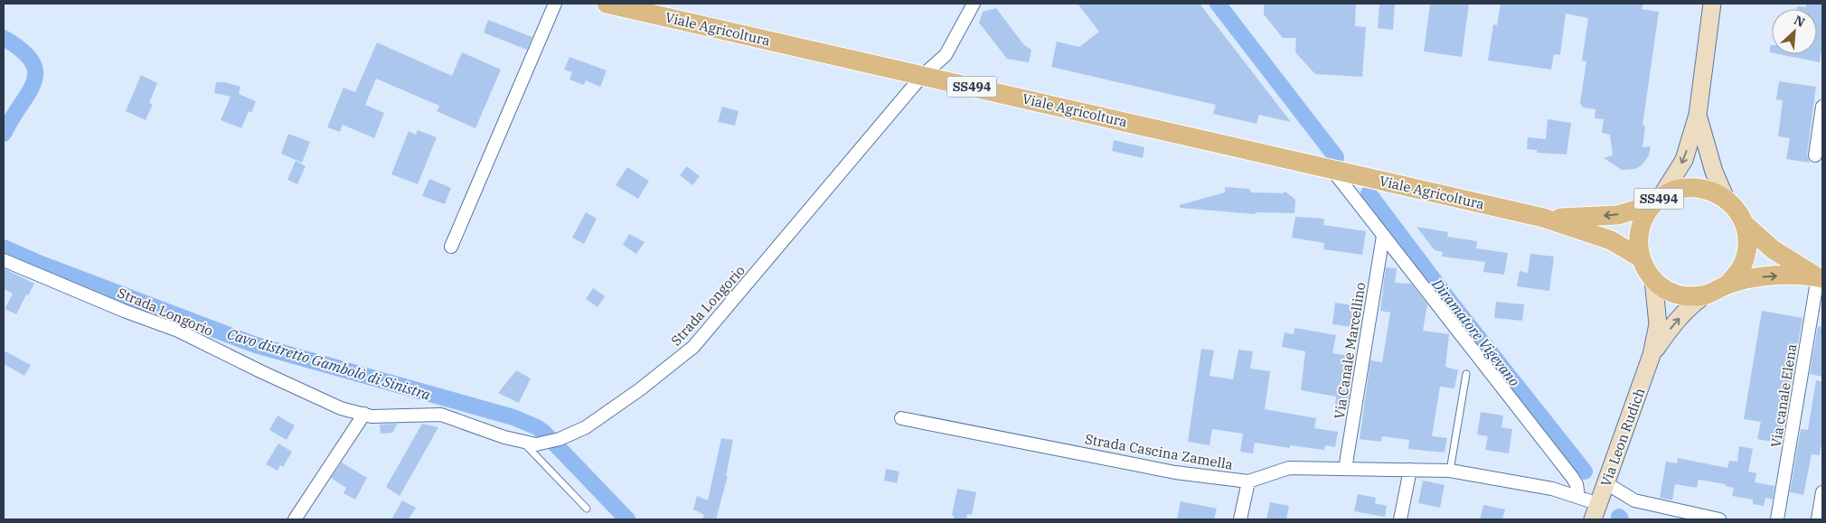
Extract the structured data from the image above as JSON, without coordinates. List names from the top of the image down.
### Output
{
  "streets": {
    "main road": ["Viale Agricoltura", "SS494", "Via Leon Rudich"],
    "street": [
      "Strada Longorio",
      "Via Canale Marcellino",
      "Via canale Elena",
      "Strada Cascina Zamella"
    ]
  },
  "crossings": [
    ["Viale Agricoltura", "Strada Longorio"],
    ["Viale Agricoltura", "Via canale Elena"],
    ["Via Canale Marcellino", "Strada Cascina Zamella"],
    ["Via Leon Rudich", "Strada Cascina Zamella"]
  ],
  "water": ["Diramatore Vigevano", "Cavo distretto Gambolò di Sinistra"],
  "north": "top right"
}
